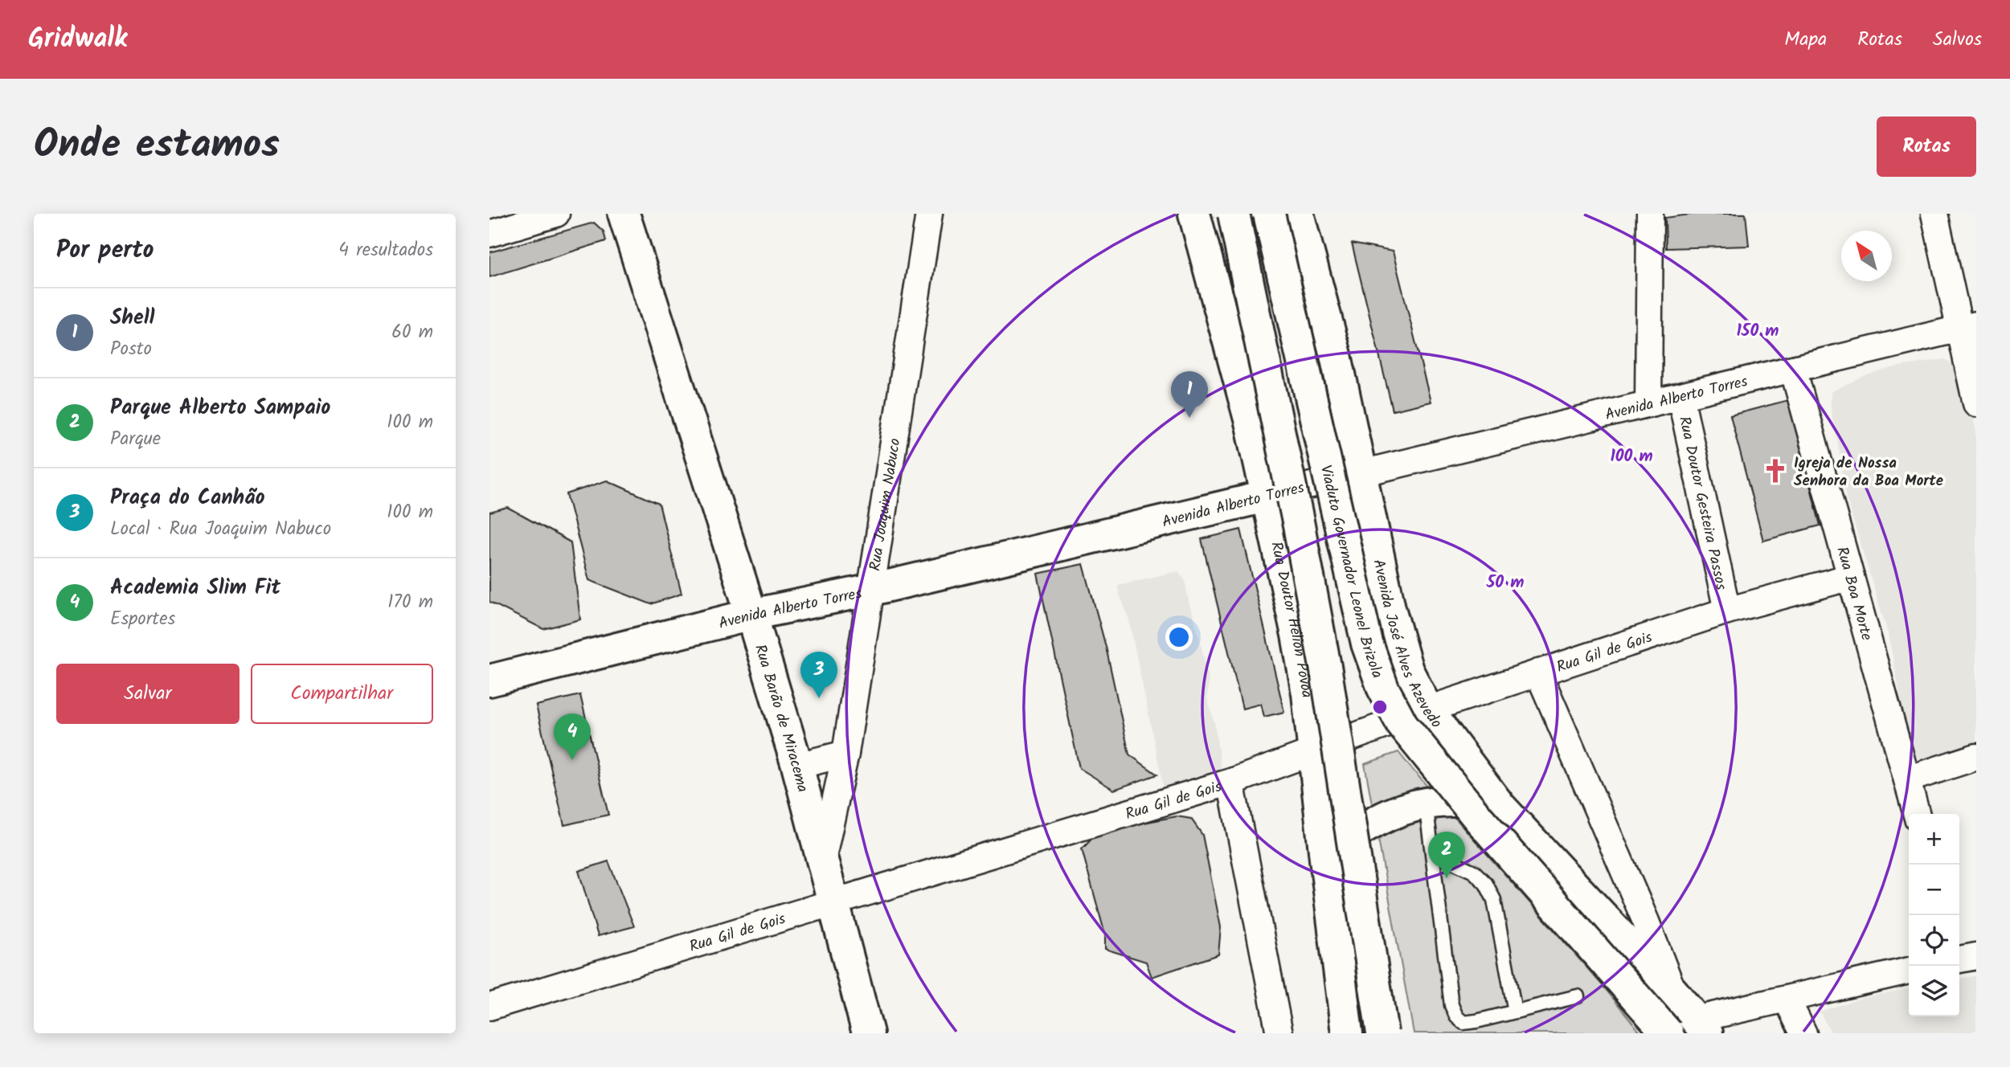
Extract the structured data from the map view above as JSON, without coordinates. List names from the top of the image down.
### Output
{
  "streets": {
    "main road": [
      "Avenida Alberto Torres",
      "Viaduto Governador Leonel Brizola",
      "Rua Doutor Hélion Póvoa",
      "Avenida José Alves Azevedo",
      "Rua Barão de Miracema"
    ],
    "street": [
      "Rua Doutor Gesteira Passos",
      "Rua Joaquim Nabuco",
      "Rua Boa Morte",
      "Rua Gil de Gois"
    ]
  },
  "crossings": [
    ["Avenida Alberto Torres", "Rua Doutor Gesteira Passos"],
    ["Avenida Alberto Torres", "Rua Joaquim Nabuco"],
    ["Avenida Alberto Torres", "Rua Boa Morte"],
    ["Avenida Alberto Torres", "Rua Doutor Hélion Póvoa"],
    ["Avenida Alberto Torres", "Avenida José Alves Azevedo"],
    ["Avenida Alberto Torres", "Rua Barão de Miracema"],
    ["Rua Doutor Gesteira Passos", "Rua Gil de Gois"],
    ["Rua Joaquim Nabuco", "Rua Barão de Miracema"],
    ["Rua Boa Morte", "Rua Gil de Gois"],
    ["Rua Doutor Hélion Póvoa", "Rua Gil de Gois"],
    ["Avenida José Alves Azevedo", "Rua Gil de Gois"],
    ["Rua Gil de Gois", "Rua Barão de Miracema"]
  ],
  "places": {
    "church": ["Igreja de Nossa Senhora da Boa Morte"]
  },
  "north": "top left",
  "page": {
    "header": "Gridwalk",
    "nav": ["Mapa", "Rotas", "Salvos"],
    "title": "Onde estamos",
    "buttons": [
      "Rotas",
      ["Salvar", "Compartilhar"]
    ],
    "heading": ["Por perto", "4 resultados"],
    "list": [
      {
        "mark": "1",
        "name": "Shell",
        "note": "Posto",
        "value": "60 m"
      },
      {
        "mark": "2",
        "name": "Parque Alberto Sampaio",
        "note": "Parque",
        "value": "100 m"
      },
      {
        "mark": "3",
        "name": "Praça do Canhão",
        "note": "Local · Rua Joaquim Nabuco",
        "value": "100 m"
      },
      {
        "mark": "4",
        "name": "Academia Slim Fit",
        "note": "Esportes",
        "value": "170 m"
      }
    ],
    "pins": [
      "1",
      "3",
      "4",
      "2"
    ],
    "map_buttons": ["+", "−"]
  },
  "rings": ["150 m", "100 m", "50 m"]
}
